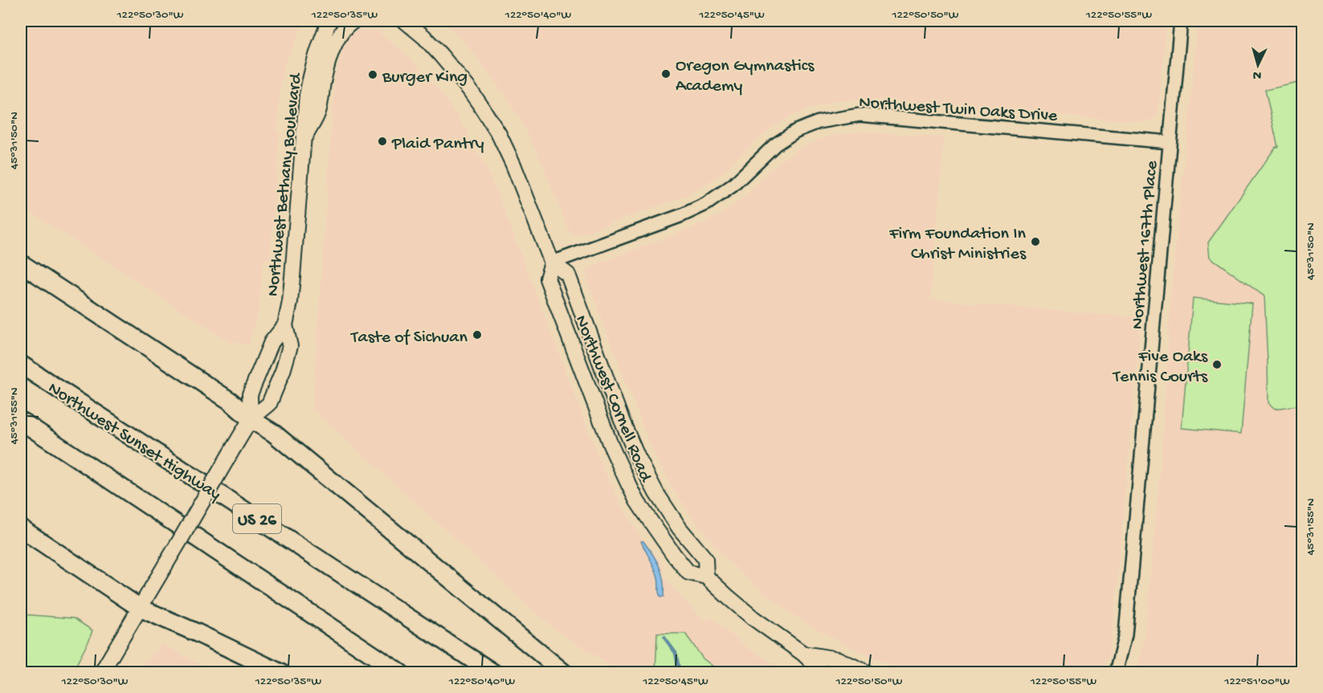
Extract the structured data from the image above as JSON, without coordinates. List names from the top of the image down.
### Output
{
  "streets": {
    "highway": ["Northwest Sunset Highway", "US 26"],
    "main road": ["Northwest Bethany Boulevard", "Northwest Cornell Road"],
    "street": ["Northwest Twin Oaks Drive", "Northwest 167th Place"]
  },
  "crossings": [
    ["Northwest Twin Oaks Drive", "Northwest 167th Place"],
    ["Northwest Twin Oaks Drive", "Northwest Cornell Road"]
  ],
  "places": [
    "Oregon Gymnastics Academy",
    "Burger King",
    "Plaid Pantry",
    "Firm Foundation In Christ Ministries",
    "Taste of Sichuan",
    "Five Oaks Tennis Courts"
  ],
  "north": "bottom",
  "coordinates": [
    "122°50'30\"W",
    "122°50'35\"W",
    "122°50'40\"W",
    "122°50'45\"W",
    "122°50'50\"W",
    "122°50'55\"W",
    "45°31'50\"N",
    "45°31'55\"N",
    "122°51'00\"W"
  ]
}
